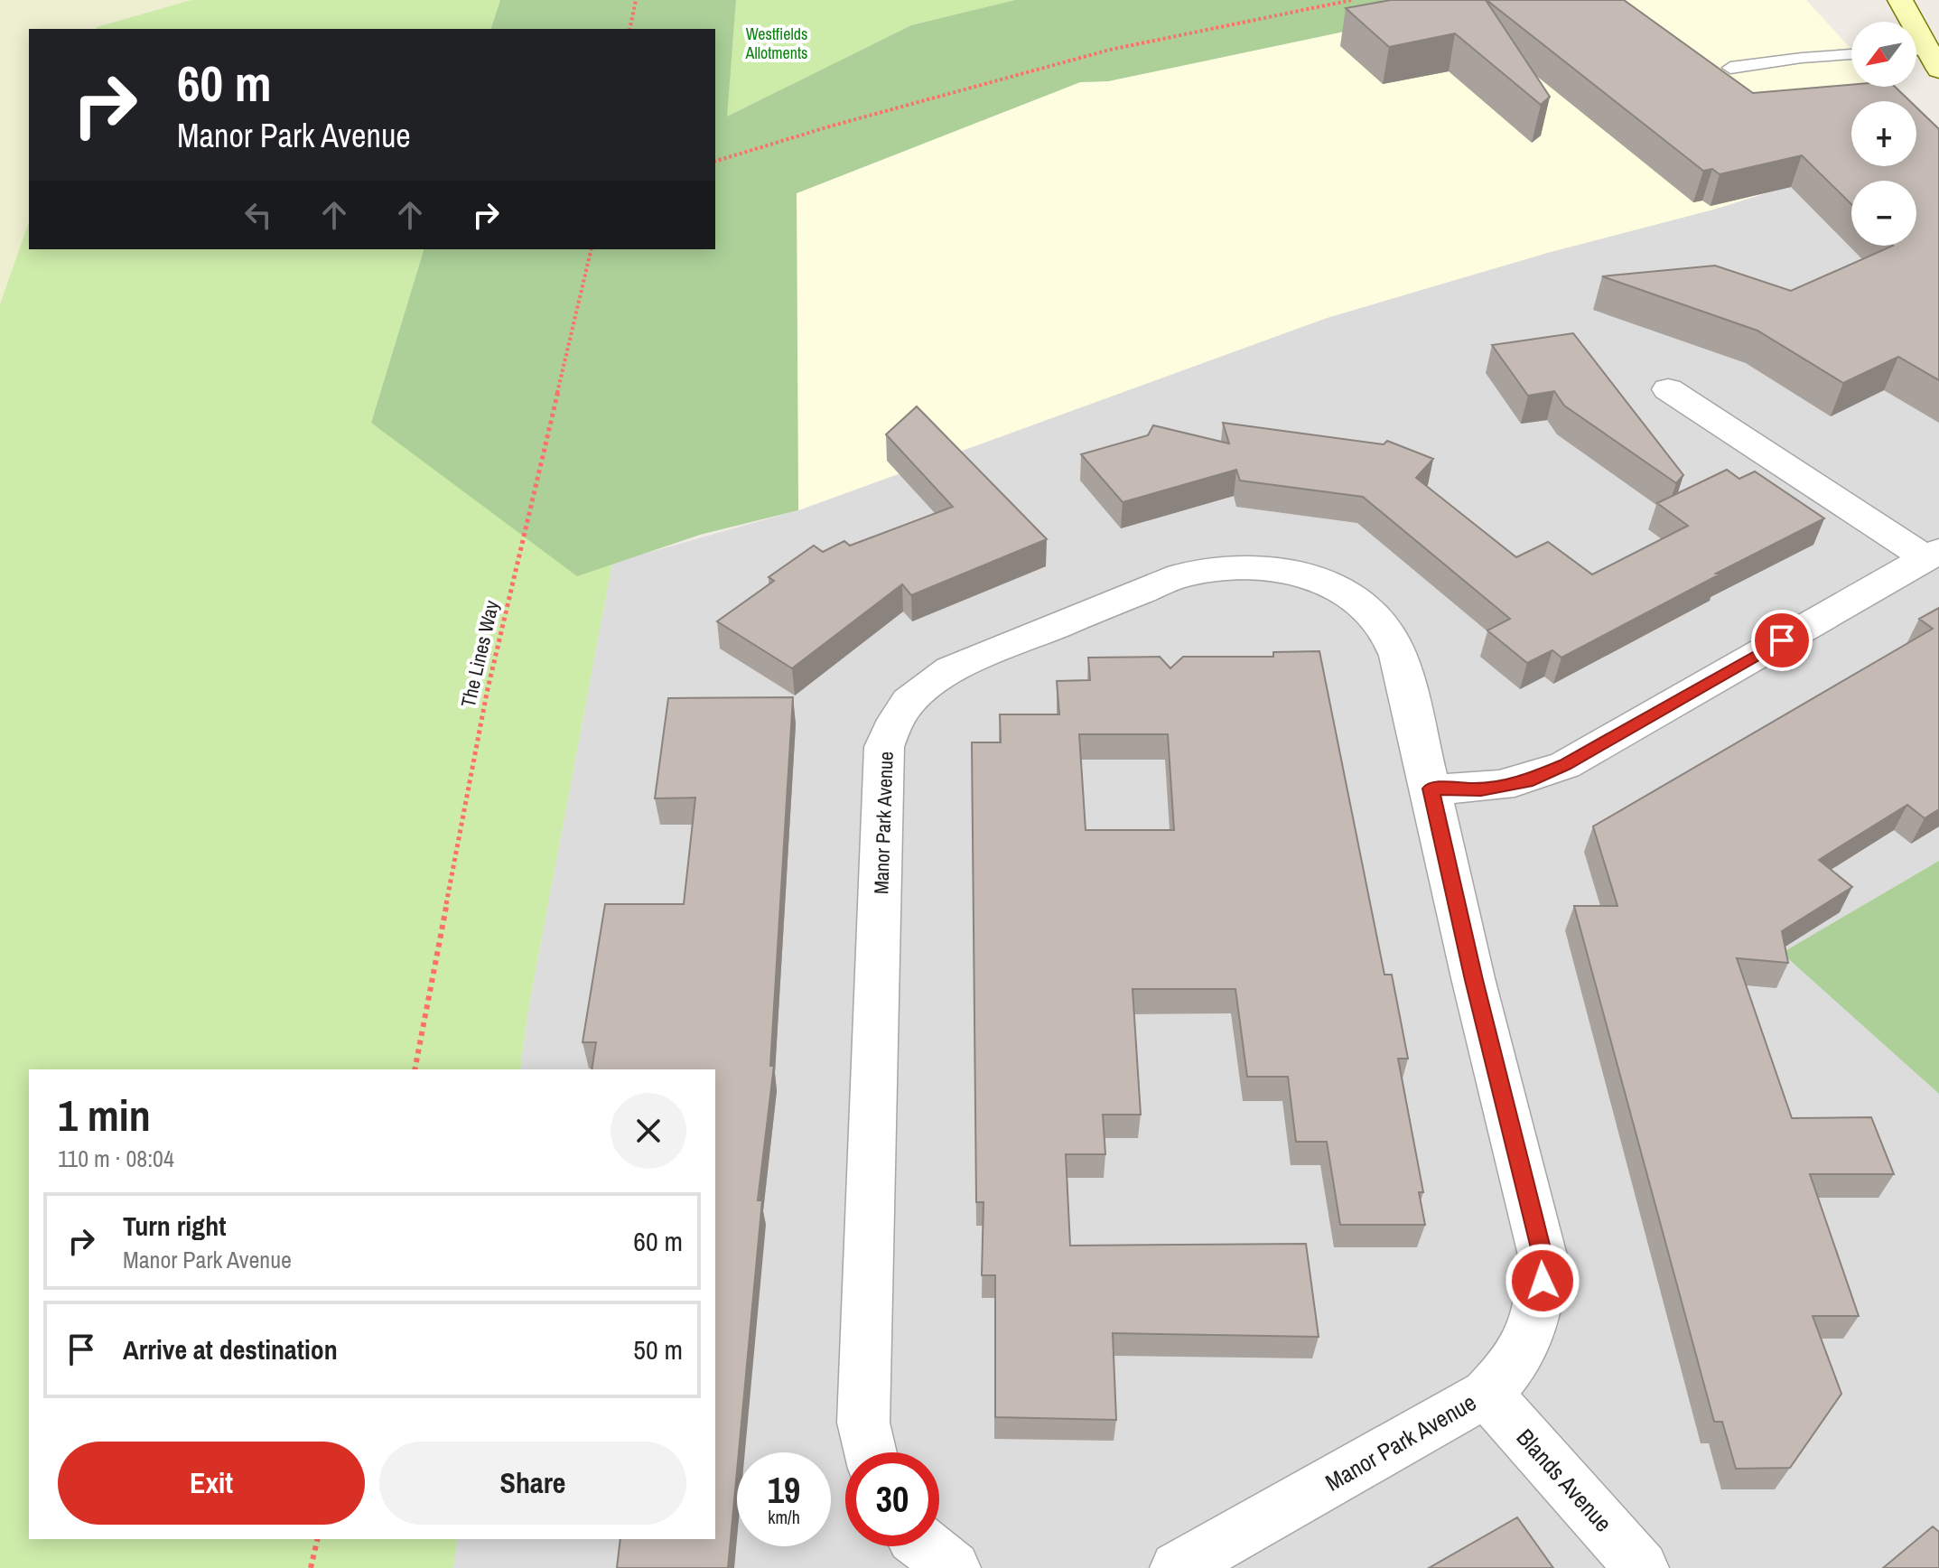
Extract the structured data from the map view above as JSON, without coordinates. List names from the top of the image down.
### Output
{
  "streets": {
    "street": ["Manor Park Avenue", "Blands Avenue"],
    "path": ["The Lines Way"]
  },
  "crossings": [
    ["Manor Park Avenue", "Blands Avenue"]
  ],
  "parks": ["Westfields Allotments"],
  "north": "bottom left",
  "page": {
    "map_buttons": ["+", "−"],
    "turn": ["60 m", "Manor Park Avenue"],
    "heading": ["1 min", "110 m · 08:04"],
    "list": [
      {
        "name": "Turn right",
        "note": "Manor Park Avenue",
        "value": "60 m"
      },
      {
        "name": "Arrive at destination",
        "value": "50 m"
      }
    ],
    "buttons": ["Exit", "Share"],
    "speed": "19 km/h",
    "limit": "30"
  }
}
